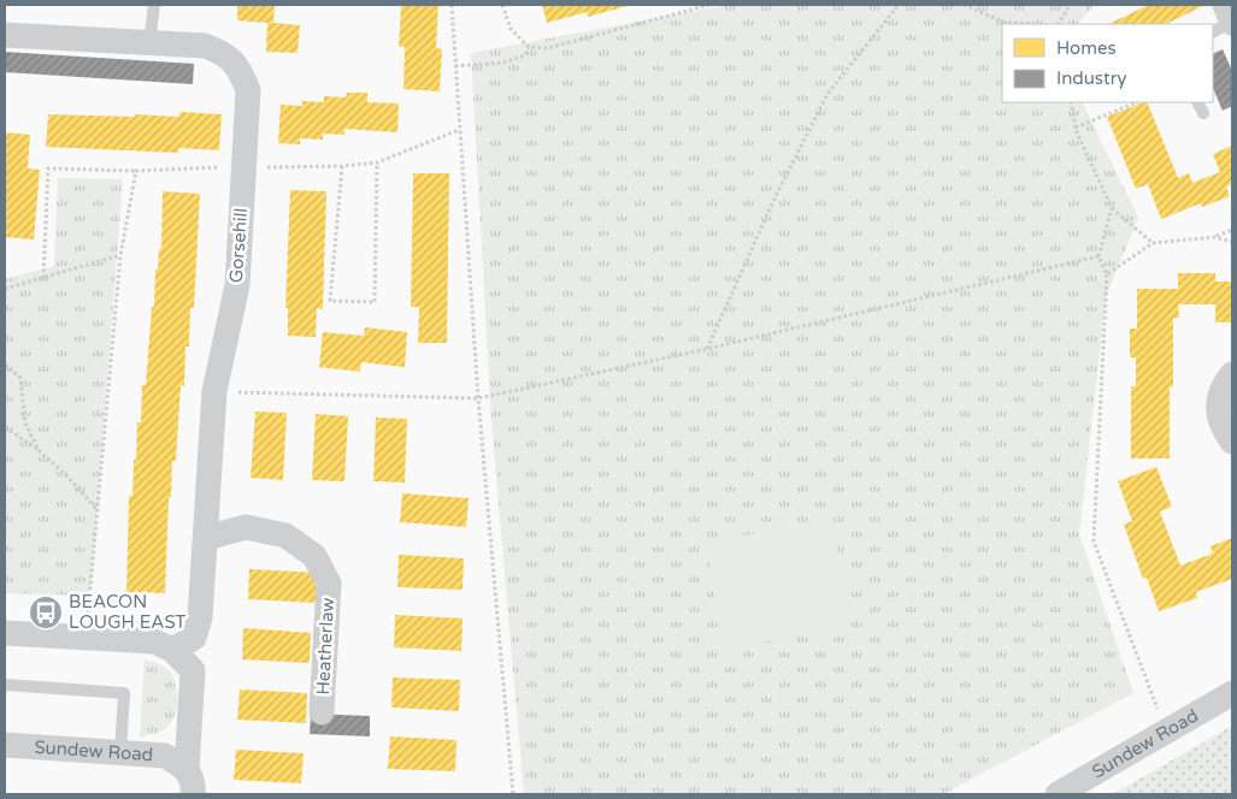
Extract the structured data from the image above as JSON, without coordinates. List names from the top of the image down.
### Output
{
  "streets": {
    "street": ["Gorsehill", "Heatherlaw", "Sundew Road"]
  },
  "crossings": [
    ["Gorsehill", "Heatherlaw"]
  ],
  "places": {
    "bus stop": ["BEACON LOUGH EAST"]
  },
  "legend": ["Homes", "Industry"]
}
